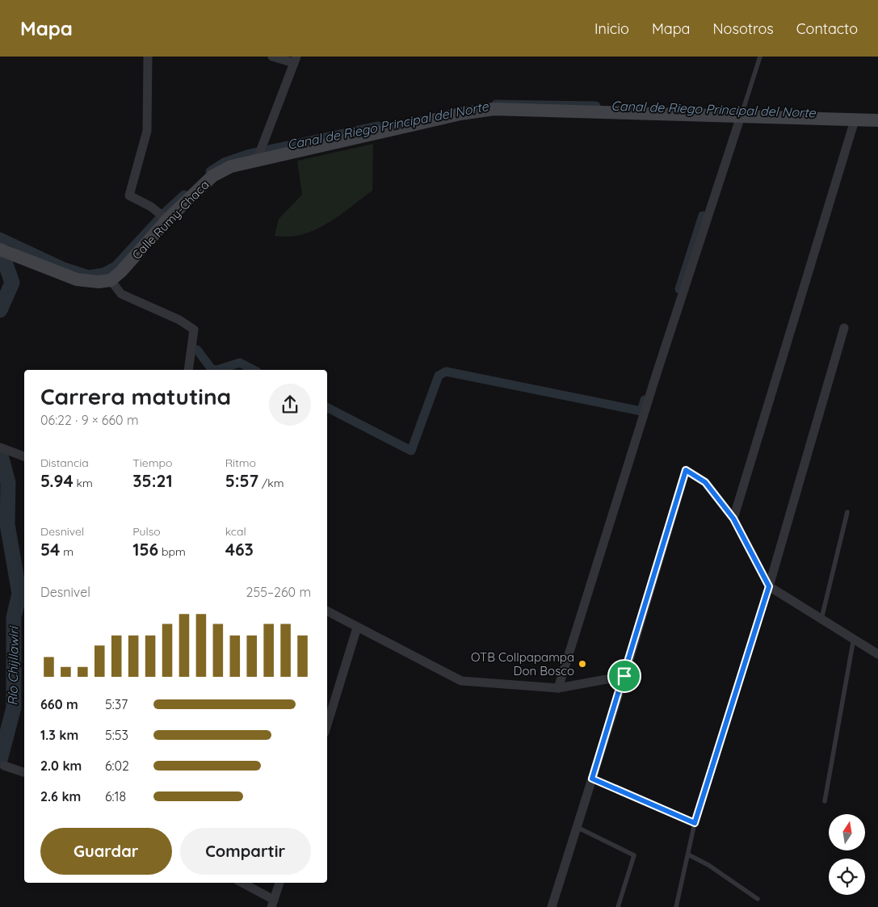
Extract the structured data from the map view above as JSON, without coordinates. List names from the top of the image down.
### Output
{
  "streets": {
    "street": ["Calle Rumy-Chaca"]
  },
  "water": ["Canal de Riego Principal del Norte", "Río Chijllawiri"],
  "places": ["OTB Collpapampa Don Bosco"],
  "north": "top",
  "page": {
    "header": "Mapa",
    "nav": [
      "Inicio",
      "Mapa",
      "Nosotros",
      "Contacto"
    ],
    "heading": ["Carrera matutina", "06:22 · 9 × 660 m"],
    "stats": [
      ["Distancia", "5.94 km"],
      ["Tiempo", "35:21"],
      ["Ritmo", "5:57 /km"],
      ["Desnivel", "54 m"],
      ["Pulso", "156 bpm"],
      ["kcal", "463"]
    ],
    "chart": ["Desnivel", "255–260 m"],
    "list": [
      {
        "name": "660 m",
        "note": "5:37"
      },
      {
        "name": "1.3 km",
        "note": "5:53"
      },
      {
        "name": "2.0 km",
        "note": "6:02"
      },
      {
        "name": "2.6 km",
        "note": "6:18"
      }
    ],
    "buttons": ["Guardar", "Compartir"]
  }
}
